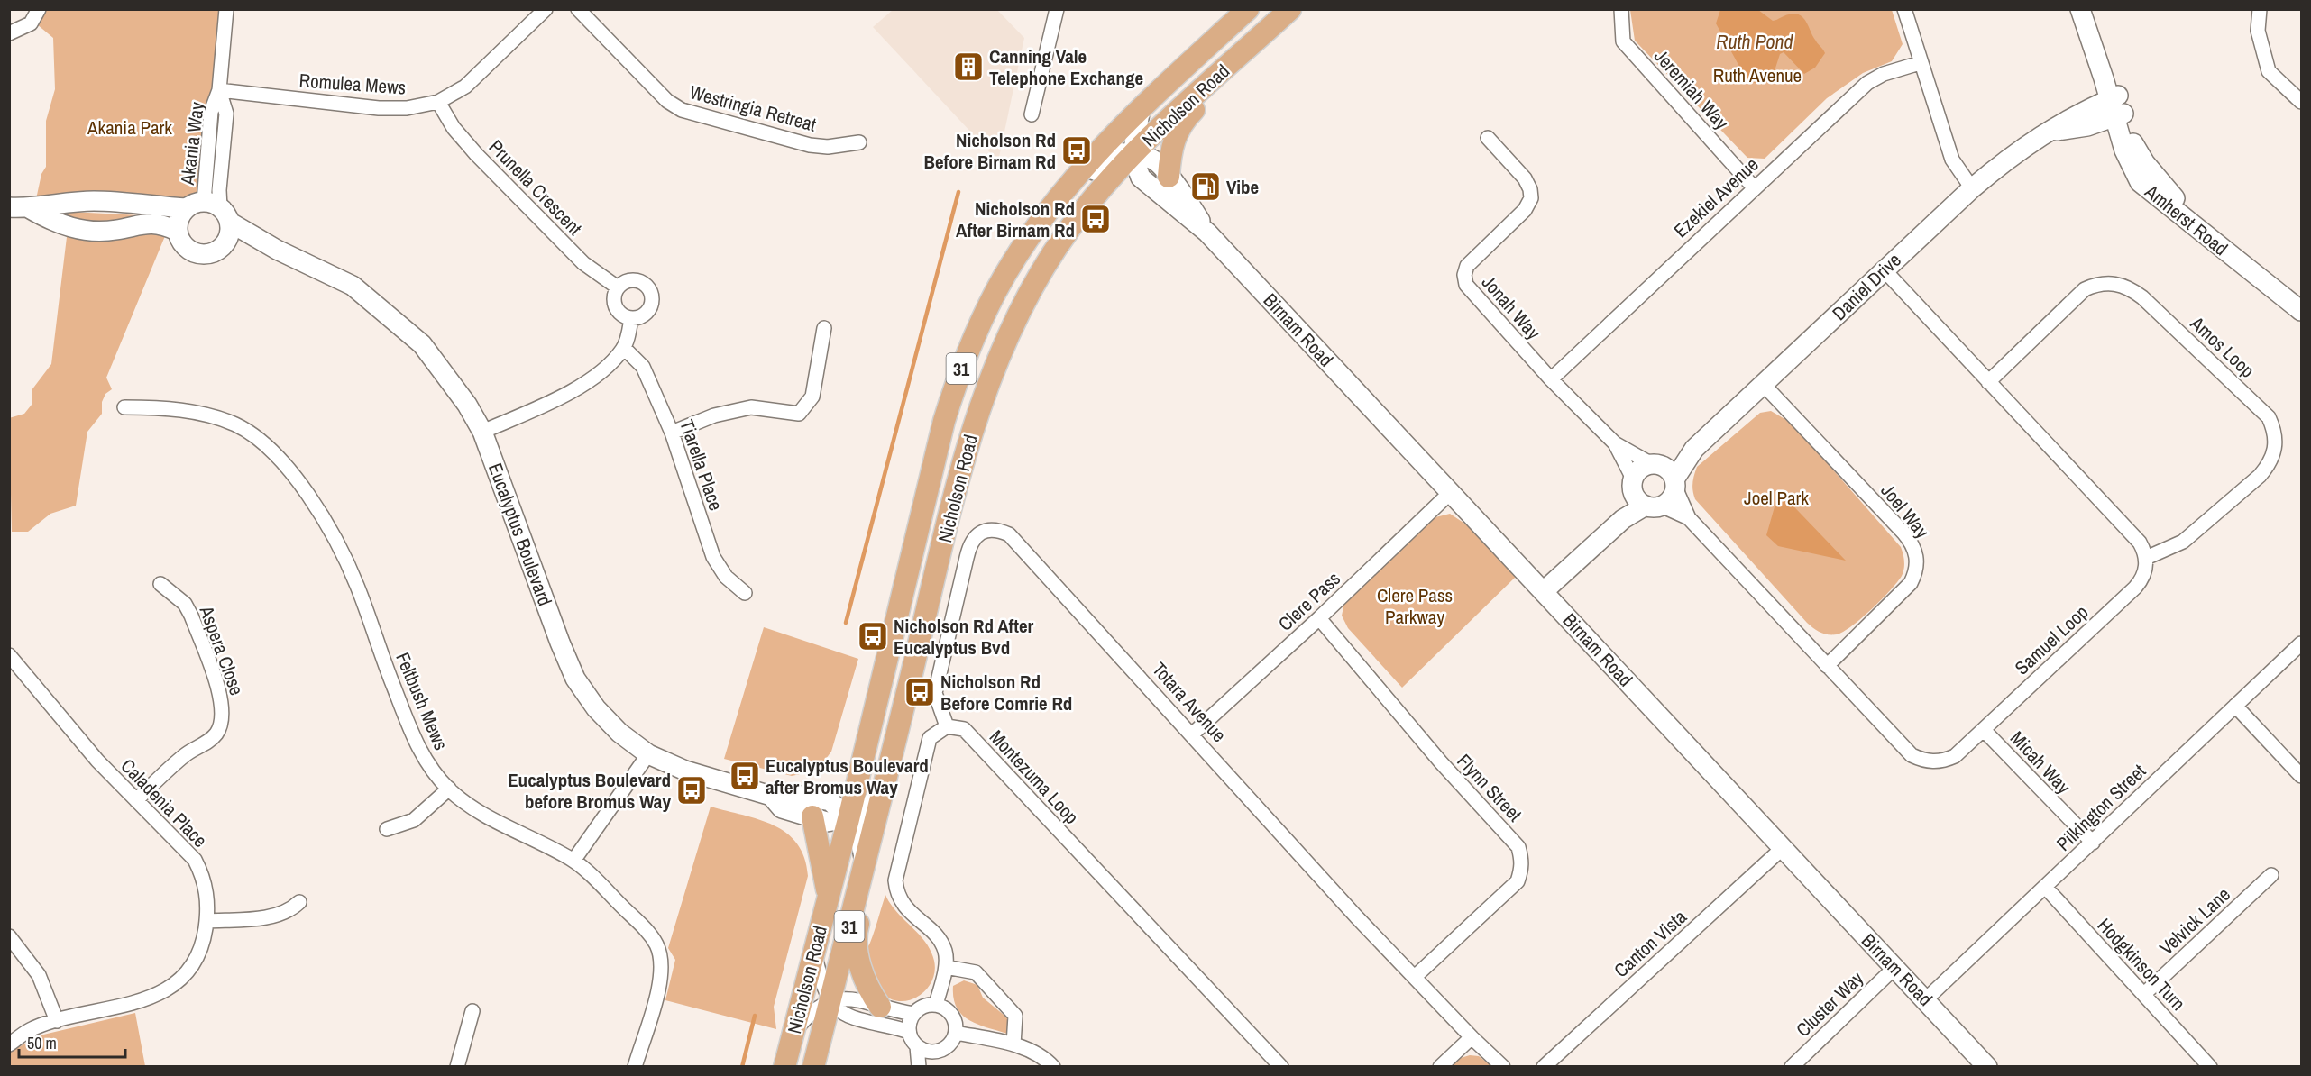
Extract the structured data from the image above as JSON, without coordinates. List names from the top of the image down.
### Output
{
  "streets": {
    "main road": ["Nicholson Road", "31"],
    "street": [
      "Romulea Mews",
      "Jeremiah Way",
      "Westringia Retreat",
      "Akania Way",
      "Prunella Crescent",
      "Ezekiel Avenue",
      "Amherst Road",
      "Daniel Drive",
      "Jonah Way",
      "Birnam Road",
      "Amos Loop",
      "Tiarella Place",
      "Joel Way",
      "Eucalyptus Boulevard",
      "Clere Pass",
      "Samuel Loop",
      "Aspera Close",
      "Feltbush Mews",
      "Totara Avenue",
      "Micah Way",
      "Montezuma Loop",
      "Flynn Street",
      "Caladenia Place",
      "Pilkington Street",
      "Velvick Lane",
      "Canton Vista",
      "Hodgkinson Turn",
      "Cluster Way"
    ]
  },
  "crossings": [
    ["Romulea Mews", "Akania Way"],
    ["Romulea Mews", "Prunella Crescent"],
    ["Jeremiah Way", "Ezekiel Avenue"],
    ["Nicholson Road", "Birnam Road"],
    ["Nicholson Road", "Eucalyptus Boulevard"],
    ["Akania Way", "Eucalyptus Boulevard"],
    ["Ezekiel Avenue", "Jonah Way"],
    ["Amherst Road", "Daniel Drive"],
    ["Daniel Drive", "Jonah Way"],
    ["Daniel Drive", "Birnam Road"],
    ["Daniel Drive", "Joel Way"],
    ["Daniel Drive", "Samuel Loop"],
    ["Jonah Way", "Samuel Loop"],
    ["Birnam Road", "Clere Pass"],
    ["Birnam Road", "Pilkington Street"],
    ["Birnam Road", "Canton Vista"],
    ["Birnam Road", "Cluster Way"],
    ["Amos Loop", "Samuel Loop"],
    ["Joel Way", "Samuel Loop"],
    ["Clere Pass", "Totara Avenue"],
    ["Clere Pass", "Flynn Street"],
    ["Samuel Loop", "Micah Way"],
    ["Aspera Close", "Caladenia Place"],
    ["Totara Avenue", "Montezuma Loop"],
    ["Totara Avenue", "Flynn Street"],
    ["Micah Way", "Pilkington Street"],
    ["Pilkington Street", "Hodgkinson Turn"],
    ["Velvick Lane", "Hodgkinson Turn"]
  ],
  "water": ["Ruth Pond"],
  "parks": [
    "Ruth Avenue",
    "Akania Park",
    "Joel Park",
    "Clere Pass Parkway"
  ],
  "places": {
    "building": ["Canning Vale Telephone Exchange"],
    "bus stop": [
      "Nicholson Rd Before Birnam Rd",
      "Nicholson Rd After Birnam Rd",
      "Nicholson Rd After Eucalyptus Bvd",
      "Nicholson Rd Before Comrie Rd",
      "Eucalyptus Boulevard after Bromus Way",
      "Eucalyptus Boulevard before Bromus Way"
    ],
    "fuel station": ["Vibe"]
  },
  "scale_bar": "50 m"
}
